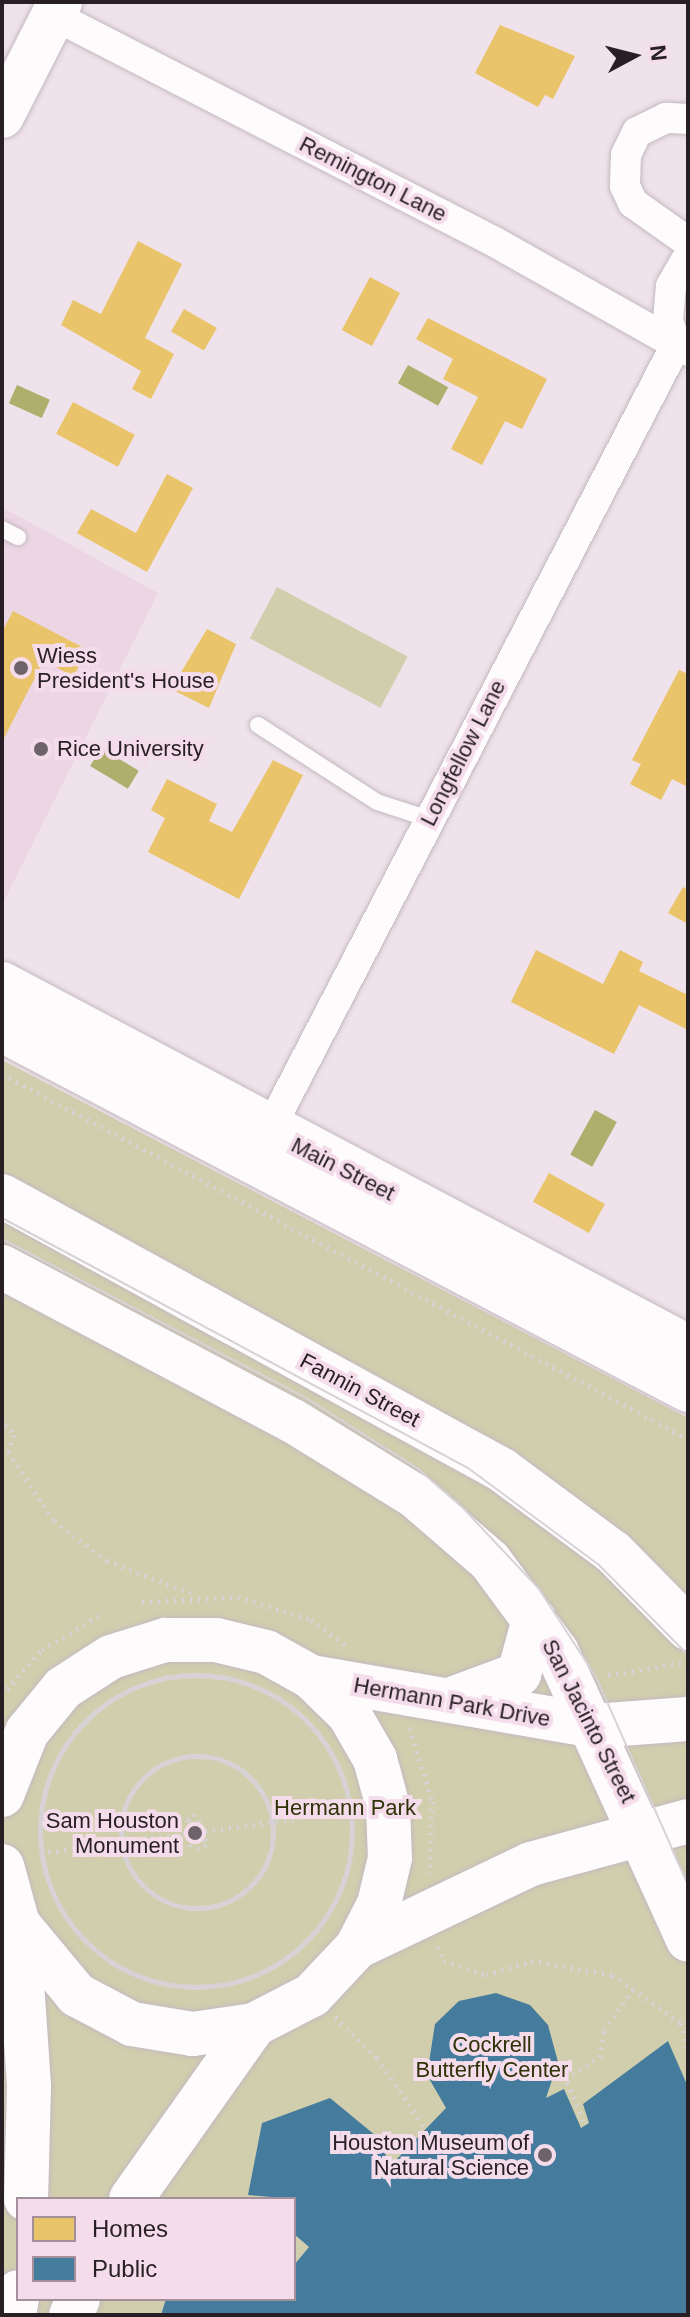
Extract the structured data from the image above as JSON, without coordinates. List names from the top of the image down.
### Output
{
  "streets": {
    "main road": [
      "Main Street",
      "Fannin Street",
      "Hermann Park Drive",
      "San Jacinto Street"
    ],
    "street": ["Remington Lane", "Longfellow Lane"]
  },
  "crossings": [
    ["Remington Lane", "Longfellow Lane"],
    ["Longfellow Lane", "Main Street"],
    ["Hermann Park Drive", "San Jacinto Street"]
  ],
  "parks": ["Hermann Park", "Cockrell Butterfly Center"],
  "places": [
    "Wiess President's House",
    "Rice University",
    "Sam Houston Monument",
    "Houston Museum of Natural Science"
  ],
  "legend": ["Homes", "Public"],
  "north": "right"
}
